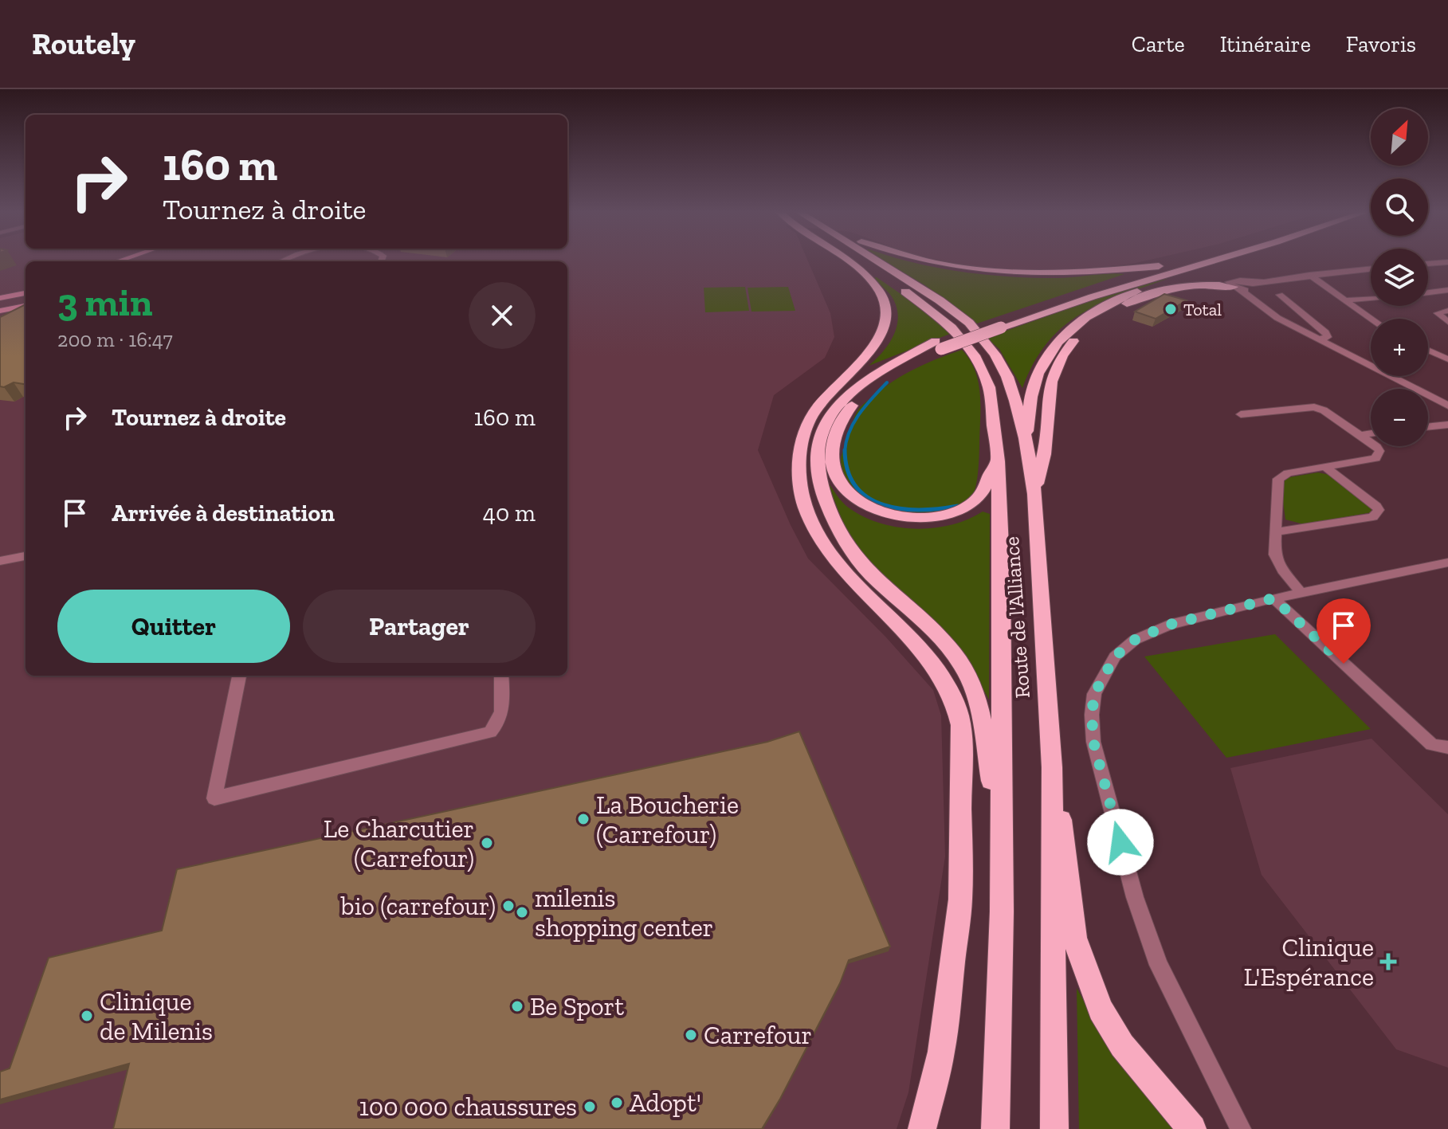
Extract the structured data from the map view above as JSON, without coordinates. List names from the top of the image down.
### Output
{
  "streets": {
    "highway": ["Route de l'Alliance"]
  },
  "places": {
    "other": [
      "Total",
      "La Boucherie (Carrefour)",
      "Le Charcutier (Carrefour)",
      "bio (carrefour)",
      "milenis shopping center",
      "Be Sport",
      "Clinique de Milenis",
      "Carrefour",
      "Adopt'",
      "100 000 chaussures"
    ],
    "health": ["Clinique L'Espérance"]
  },
  "north": "top right",
  "page": {
    "header": "Routely",
    "nav": ["Carte", "Itinéraire", "Favoris"],
    "map_buttons": ["+", "−"],
    "turn": ["160 m", "Tournez à droite"],
    "heading": ["3 min", "200 m · 16:47"],
    "list": [
      {
        "name": "Tournez à droite",
        "value": "160 m"
      },
      {
        "name": "Arrivée à destination",
        "value": "40 m"
      }
    ],
    "buttons": ["Quitter", "Partager"]
  }
}
